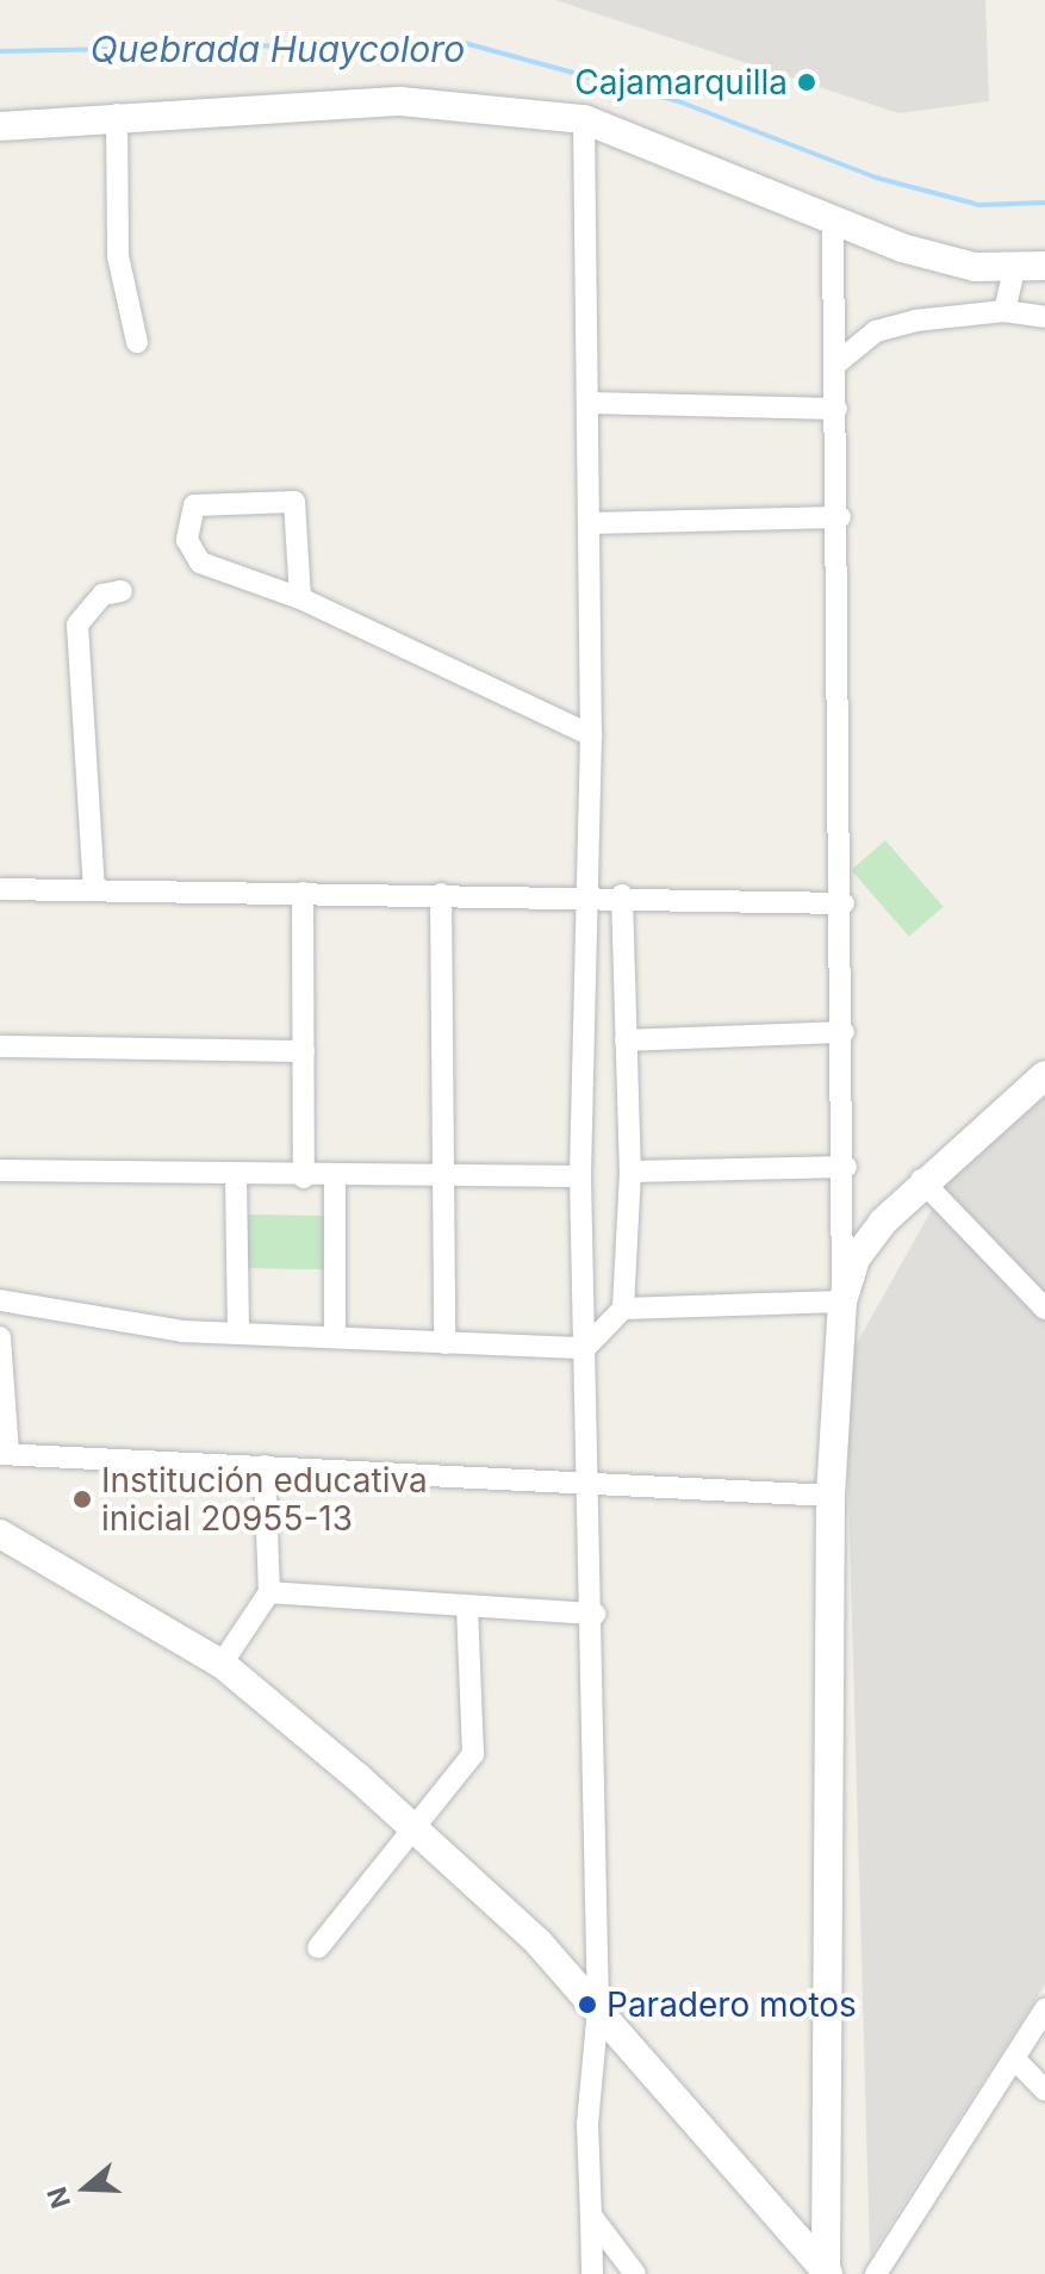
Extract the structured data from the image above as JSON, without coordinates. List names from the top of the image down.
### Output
{
  "water": ["Quebrada Huaycoloro"],
  "places": ["Cajamarquilla", "Institución educativa inicial 20955-13", "Paradero motos"],
  "north": "left"
}
